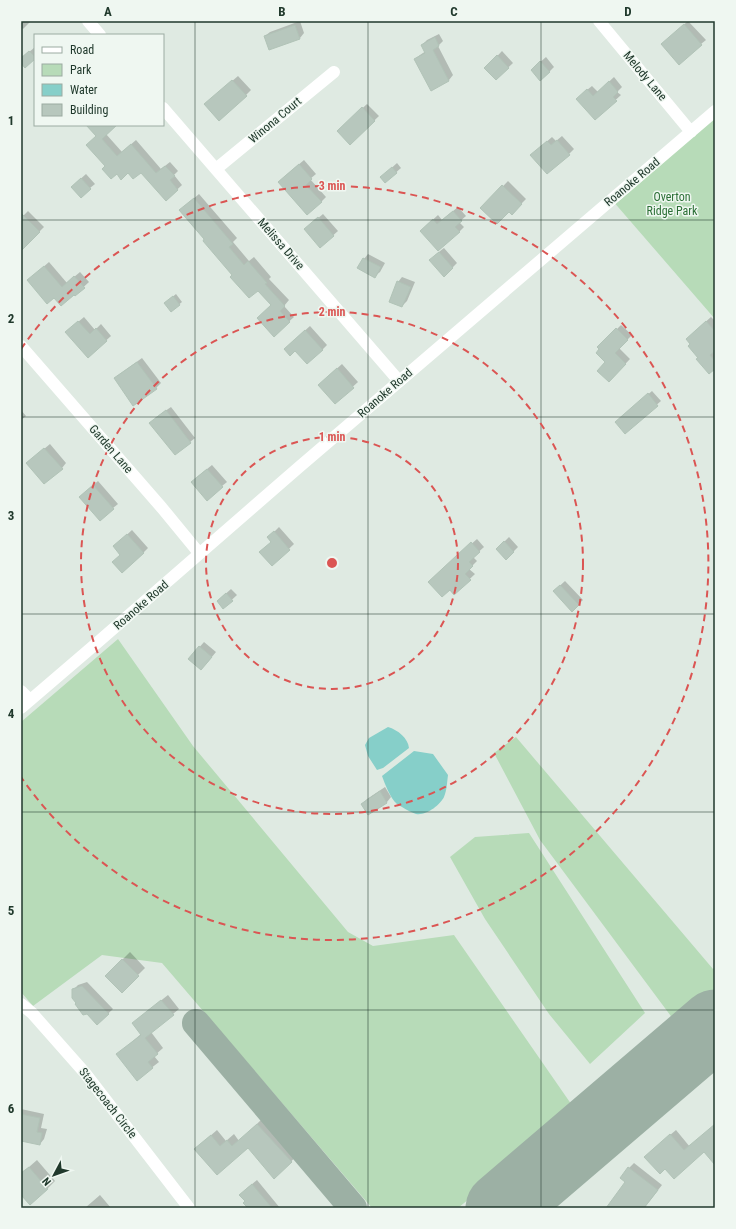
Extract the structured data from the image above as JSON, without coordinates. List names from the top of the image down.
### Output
{
  "streets": {
    "street": [
      "Melody Lane",
      "Winona Court",
      "Roanoke Road",
      "Melissa Drive",
      "Garden Lane",
      "Stagecoach Circle"
    ]
  },
  "crossings": [
    ["Melody Lane", "Roanoke Road"],
    ["Winona Court", "Melissa Drive"],
    ["Roanoke Road", "Melissa Drive"],
    ["Roanoke Road", "Garden Lane"]
  ],
  "parks": ["Overton Ridge Park"],
  "legend": [
    "Road",
    "Park",
    "Water",
    "Building"
  ],
  "north": "bottom left",
  "grid": {
    "columns": [
      "A",
      "B",
      "C",
      "D"
    ],
    "rows": [
      "1",
      "2",
      "3",
      "4",
      "5",
      "6"
    ]
  },
  "rings": ["3 min", "2 min", "1 min"]
}
